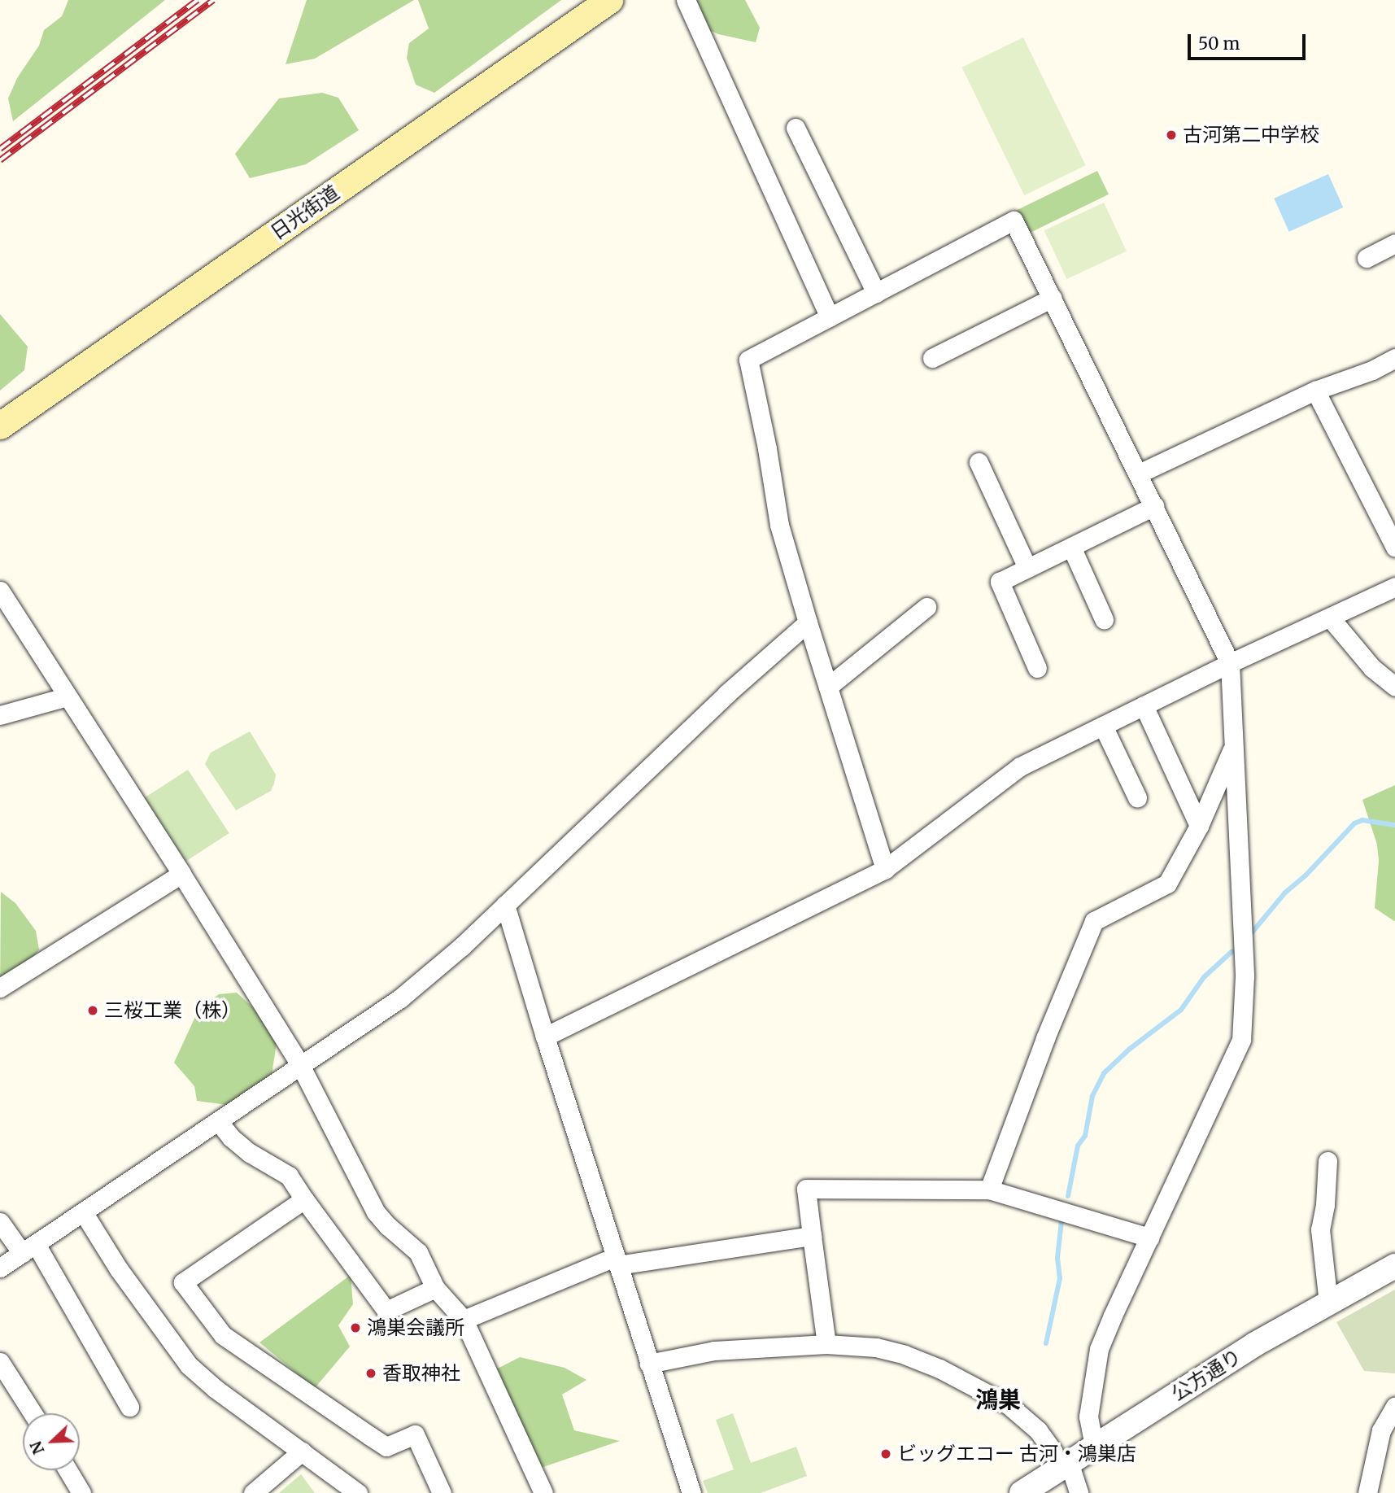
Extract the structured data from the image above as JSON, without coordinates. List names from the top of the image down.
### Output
{
  "streets": {
    "main road": ["日光街道"],
    "street": ["公方通り"]
  },
  "districts": ["鴻巣"],
  "places": [
    "古河第二中学校",
    "三桜工業（株）",
    "鴻巣会議所",
    "香取神社",
    "ビッグエコー 古河・鴻巣店"
  ],
  "scale_bar": "50 m",
  "north": "bottom left"
}
